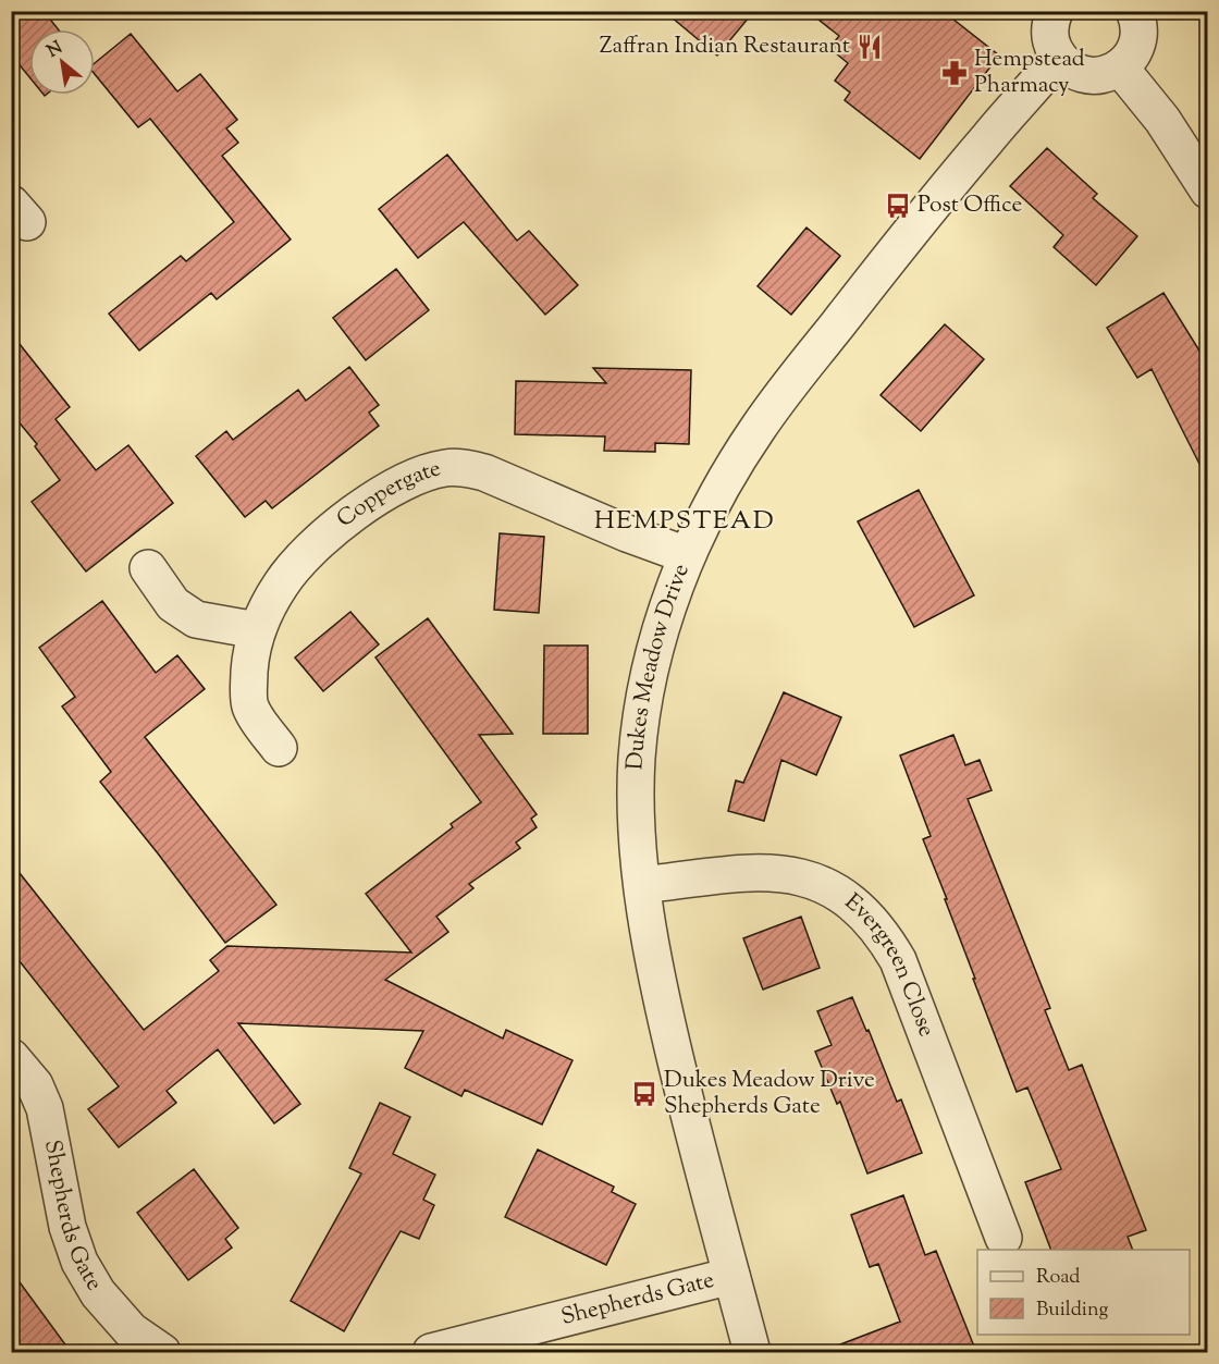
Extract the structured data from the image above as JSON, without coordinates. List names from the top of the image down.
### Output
{
  "streets": {
    "street": [
      "Coppergate",
      "Dukes Meadow Drive",
      "Evergreen Close",
      "Shepherds Gate"
    ]
  },
  "crossings": [
    ["Coppergate", "Dukes Meadow Drive"],
    ["Dukes Meadow Drive", "Evergreen Close"],
    ["Dukes Meadow Drive", "Shepherds Gate"]
  ],
  "districts": ["HEMPSTEAD"],
  "places": {
    "restaurant": ["Zaffran Indian Restaurant"],
    "pharmacy": ["Hempstead Pharmacy"],
    "bus stop": ["Post Office", "Dukes Meadow Drive Shepherds Gate"]
  },
  "legend": ["Road", "Building"],
  "north": "top left"
}
